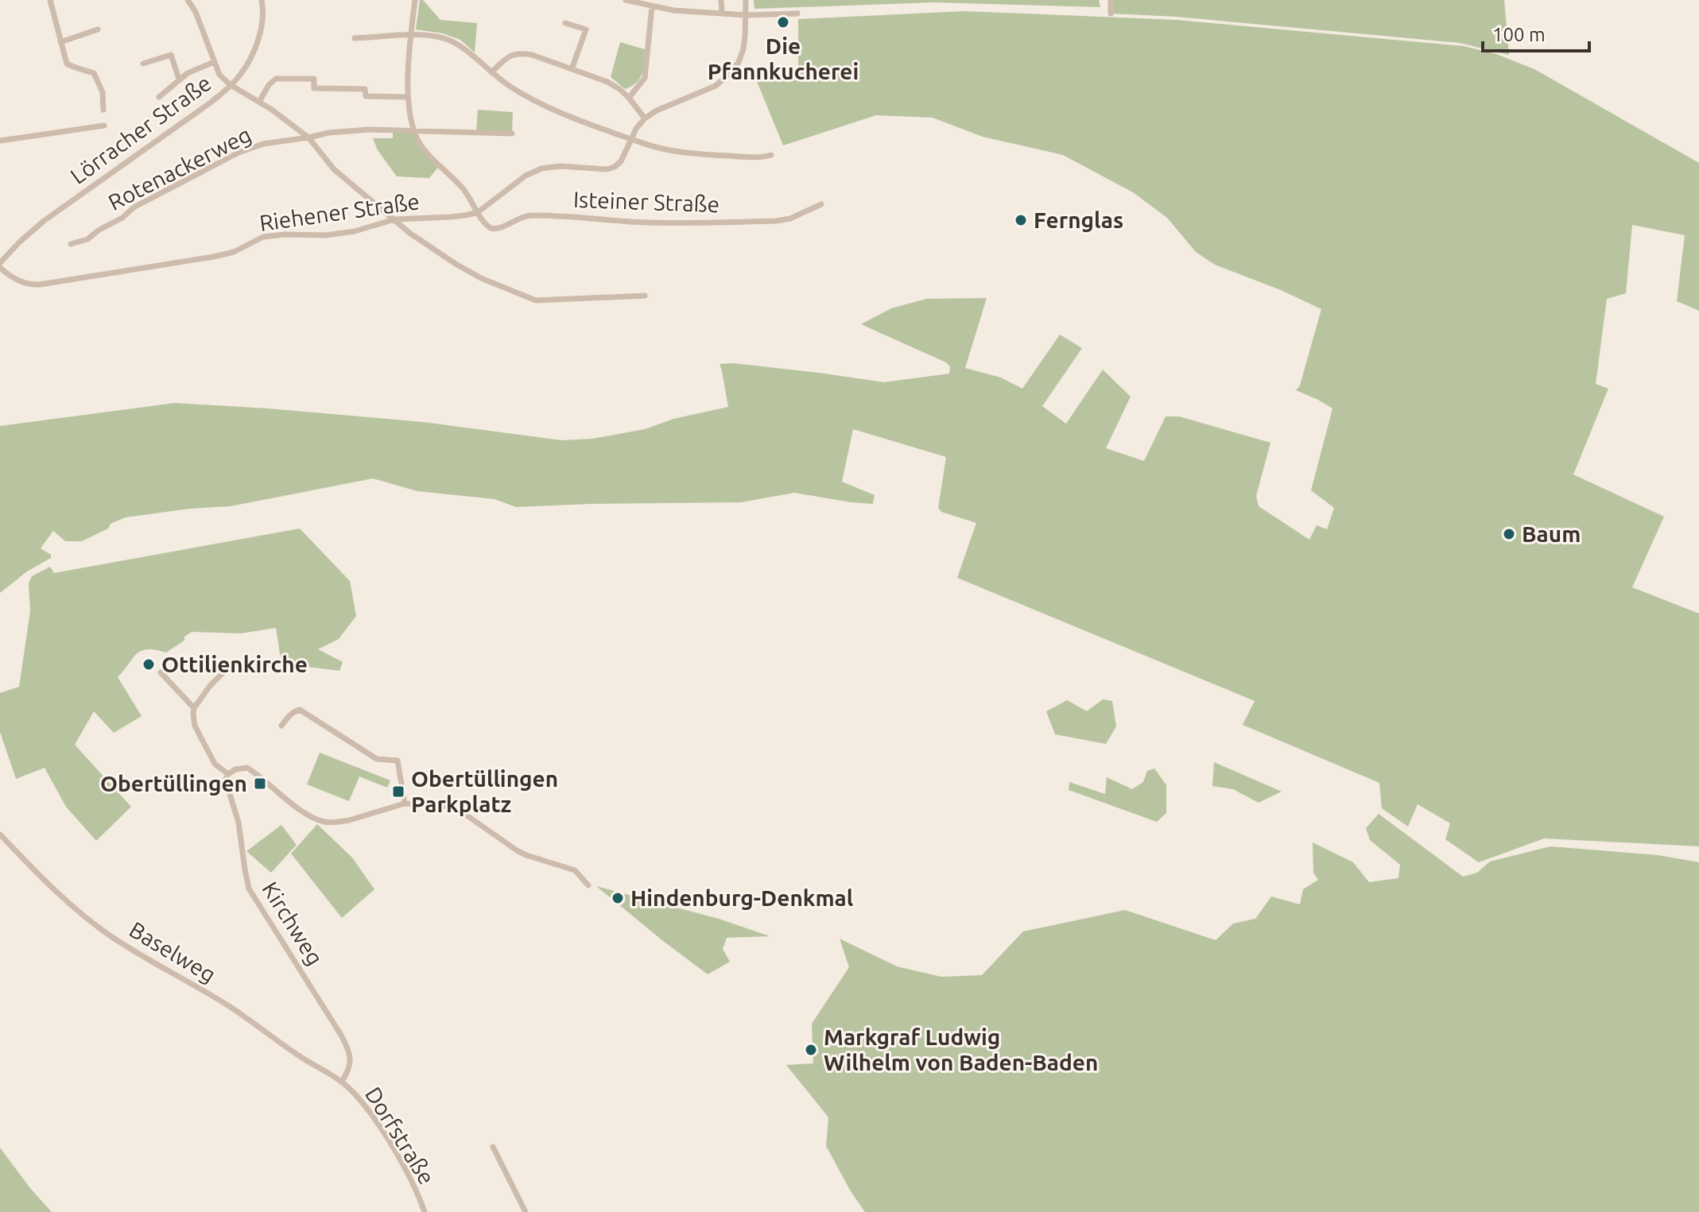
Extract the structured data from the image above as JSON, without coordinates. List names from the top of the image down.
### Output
{
  "streets": {
    "street": [
      "Lörracher Straße",
      "Rotenackerweg",
      "Isteiner Straße",
      "Riehener Straße",
      "Kirchweg",
      "Baselweg",
      "Dorfstraße"
    ]
  },
  "crossings": [
    ["Lörracher Straße", "Riehener Straße"],
    ["Isteiner Straße", "Riehener Straße"],
    ["Kirchweg", "Baselweg"],
    ["Kirchweg", "Dorfstraße"],
    ["Baselweg", "Dorfstraße"]
  ],
  "places": {
    "other": [
      "Die Pfannkucherei",
      "Fernglas",
      "Baum",
      "Ottilienkirche",
      "Hindenburg-Denkmal",
      "Markgraf Ludwig Wilhelm von Baden-Baden"
    ],
    "transit": ["Obertüllingen", "Obertüllingen Parkplatz"]
  },
  "scale_bar": "100 m"
}
